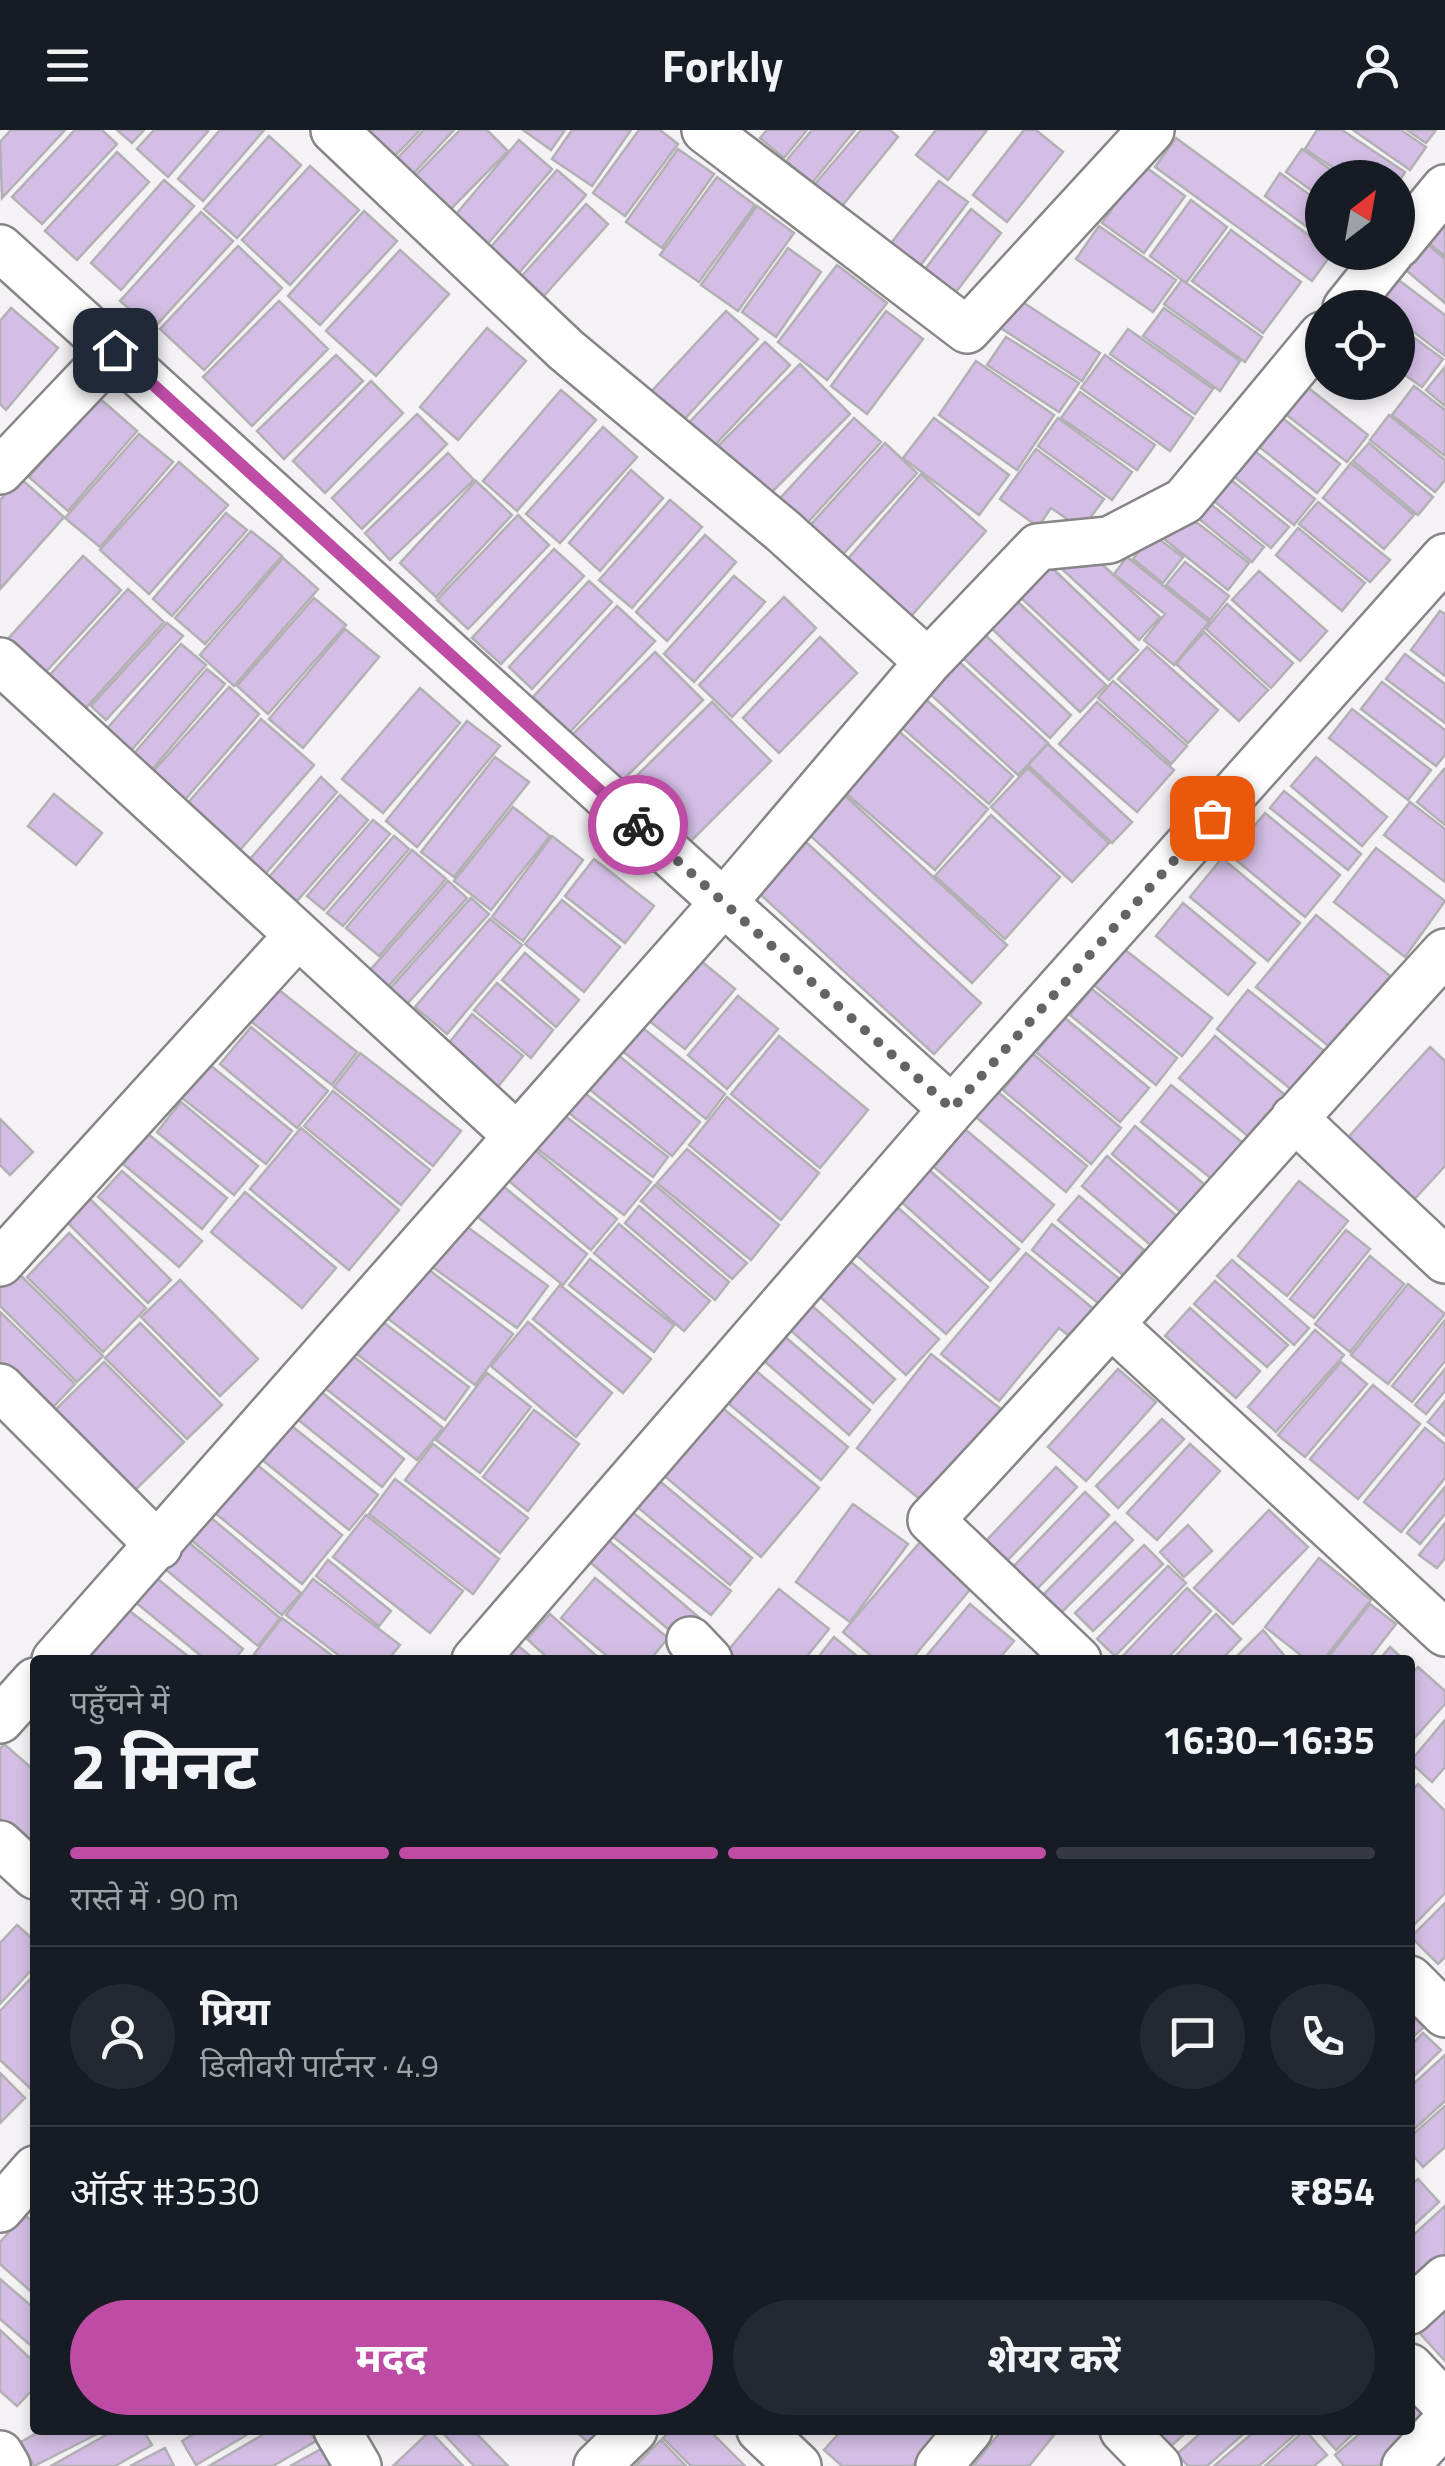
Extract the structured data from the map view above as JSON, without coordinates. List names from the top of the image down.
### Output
{
  "north": "top right",
  "page": {
    "header": "Forkly",
    "heading": ["2 मिनट", "पहुँचने में", "16:30–16:35"],
    "panel": [
      "प्रिया",
      "डिलीवरी पार्टनर · 4.9",
      "ऑर्डर #3530",
      "₹854"
    ],
    "bar": "रास्ते में · 90 m",
    "buttons": ["मदद", "शेयर करें"]
  }
}
